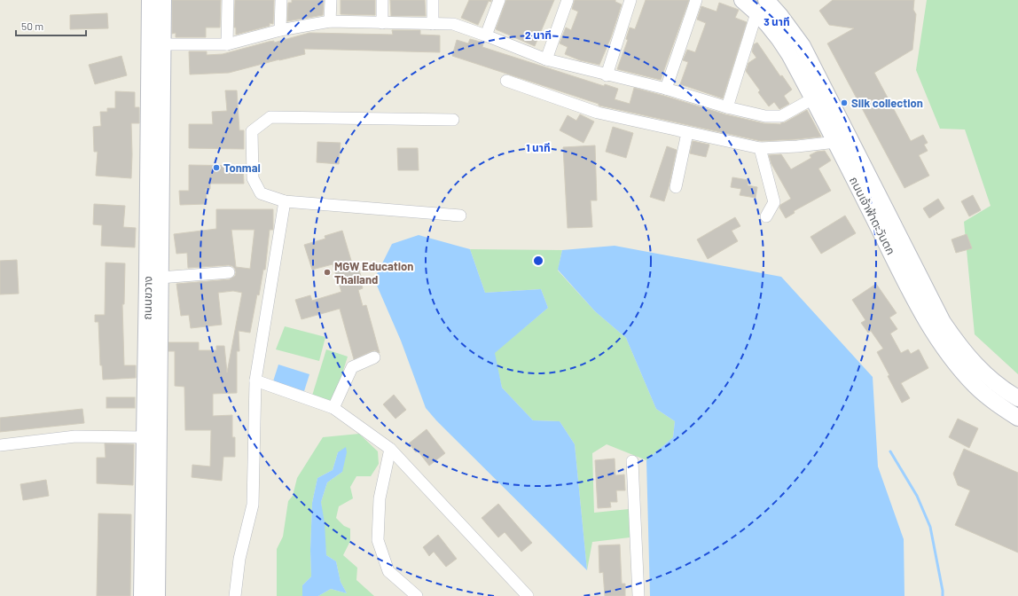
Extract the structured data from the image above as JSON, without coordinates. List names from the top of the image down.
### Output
{
  "streets": {
    "main road": ["ถนนเจ้าฟ้าตะวันตก", "ถนนขวาง"]
  },
  "places": ["Silk collection", "Tonmai", "MGW Education Thailand"],
  "scale_bar": "50 m",
  "rings": ["3 นาที", "2 นาที", "1 นาที"]
}
